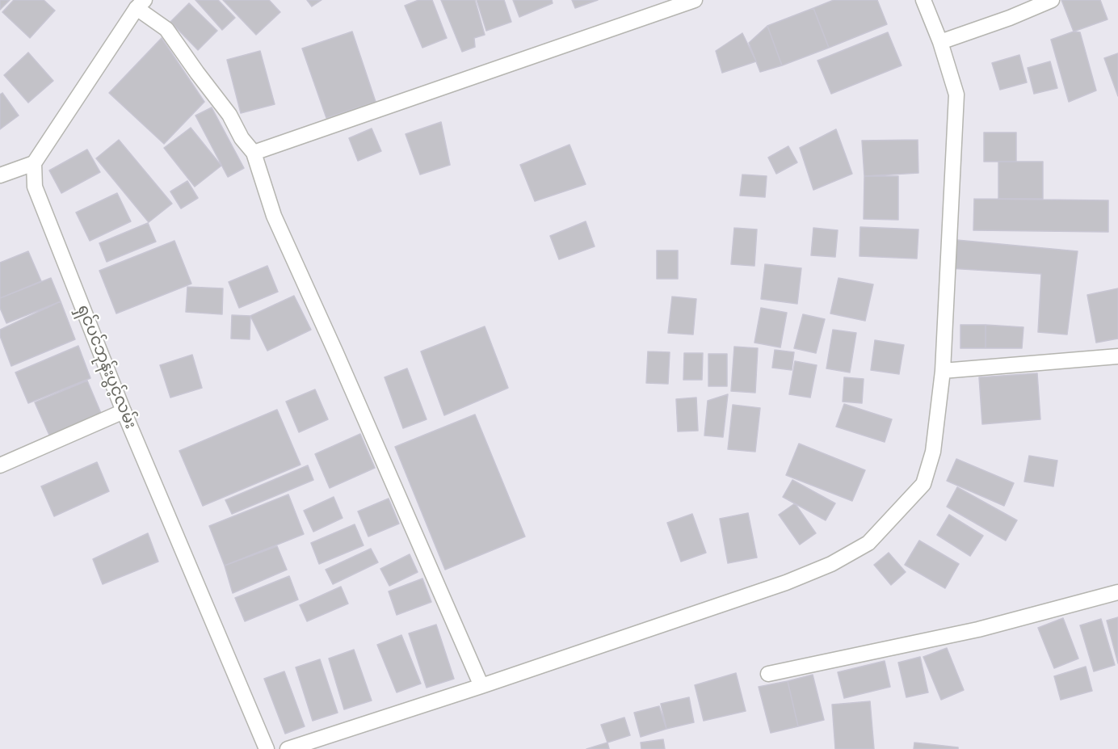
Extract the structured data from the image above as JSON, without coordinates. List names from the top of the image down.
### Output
{
  "streets": {
    "street": ["ရှင်ပင်ဘုန်းပွင့်လမ်း"]
  }
}
